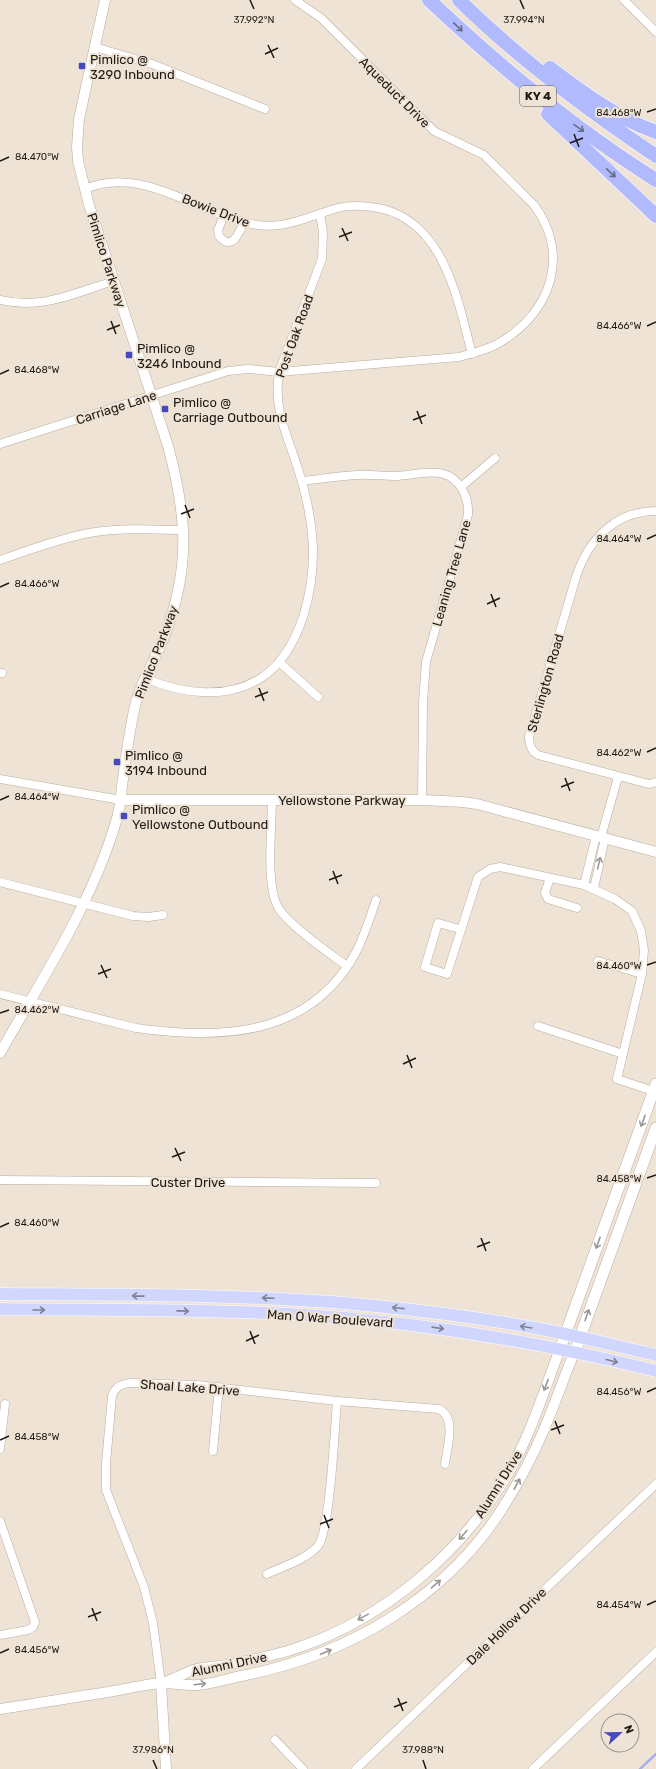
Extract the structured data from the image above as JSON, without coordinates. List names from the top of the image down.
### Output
{
  "streets": {
    "highway": ["KY 4"],
    "main road": ["Man O War Boulevard", "Alumni Drive"],
    "street": [
      "Aqueduct Drive",
      "Bowie Drive",
      "Pimlico Parkway",
      "Post Oak Road",
      "Carriage Lane",
      "Leaning Tree Lane",
      "Sterlington Road",
      "Yellowstone Parkway",
      "Custer Drive",
      "Shoal Lake Drive",
      "Dale Hollow Drive"
    ]
  },
  "crossings": [
    ["Aqueduct Drive", "Bowie Drive"],
    ["Aqueduct Drive", "Post Oak Road"],
    ["Aqueduct Drive", "Carriage Lane"],
    ["Bowie Drive", "Pimlico Parkway"],
    ["Bowie Drive", "Post Oak Road"],
    ["Pimlico Parkway", "Post Oak Road"],
    ["Pimlico Parkway", "Carriage Lane"],
    ["Pimlico Parkway", "Yellowstone Parkway"],
    ["Post Oak Road", "Carriage Lane"],
    ["Leaning Tree Lane", "Yellowstone Parkway"],
    ["Man O War Boulevard", "Alumni Drive"],
    ["Shoal Lake Drive", "Alumni Drive"]
  ],
  "places": {
    "transit": [
      "Pimlico @ 3290 Inbound",
      "Pimlico @ 3246 Inbound",
      "Pimlico @ Carriage Outbound",
      "Pimlico @ 3194 Inbound",
      "Pimlico @ Yellowstone Outbound"
    ]
  },
  "north": "right",
  "coordinates": [
    "37.992°N",
    "37.994°N",
    "84.468°W",
    "84.470°W",
    "84.466°W",
    "84.464°W",
    "84.462°W",
    "84.460°W",
    "84.458°W",
    "84.456°W",
    "84.454°W",
    "37.986°N",
    "37.988°N"
  ]
}
